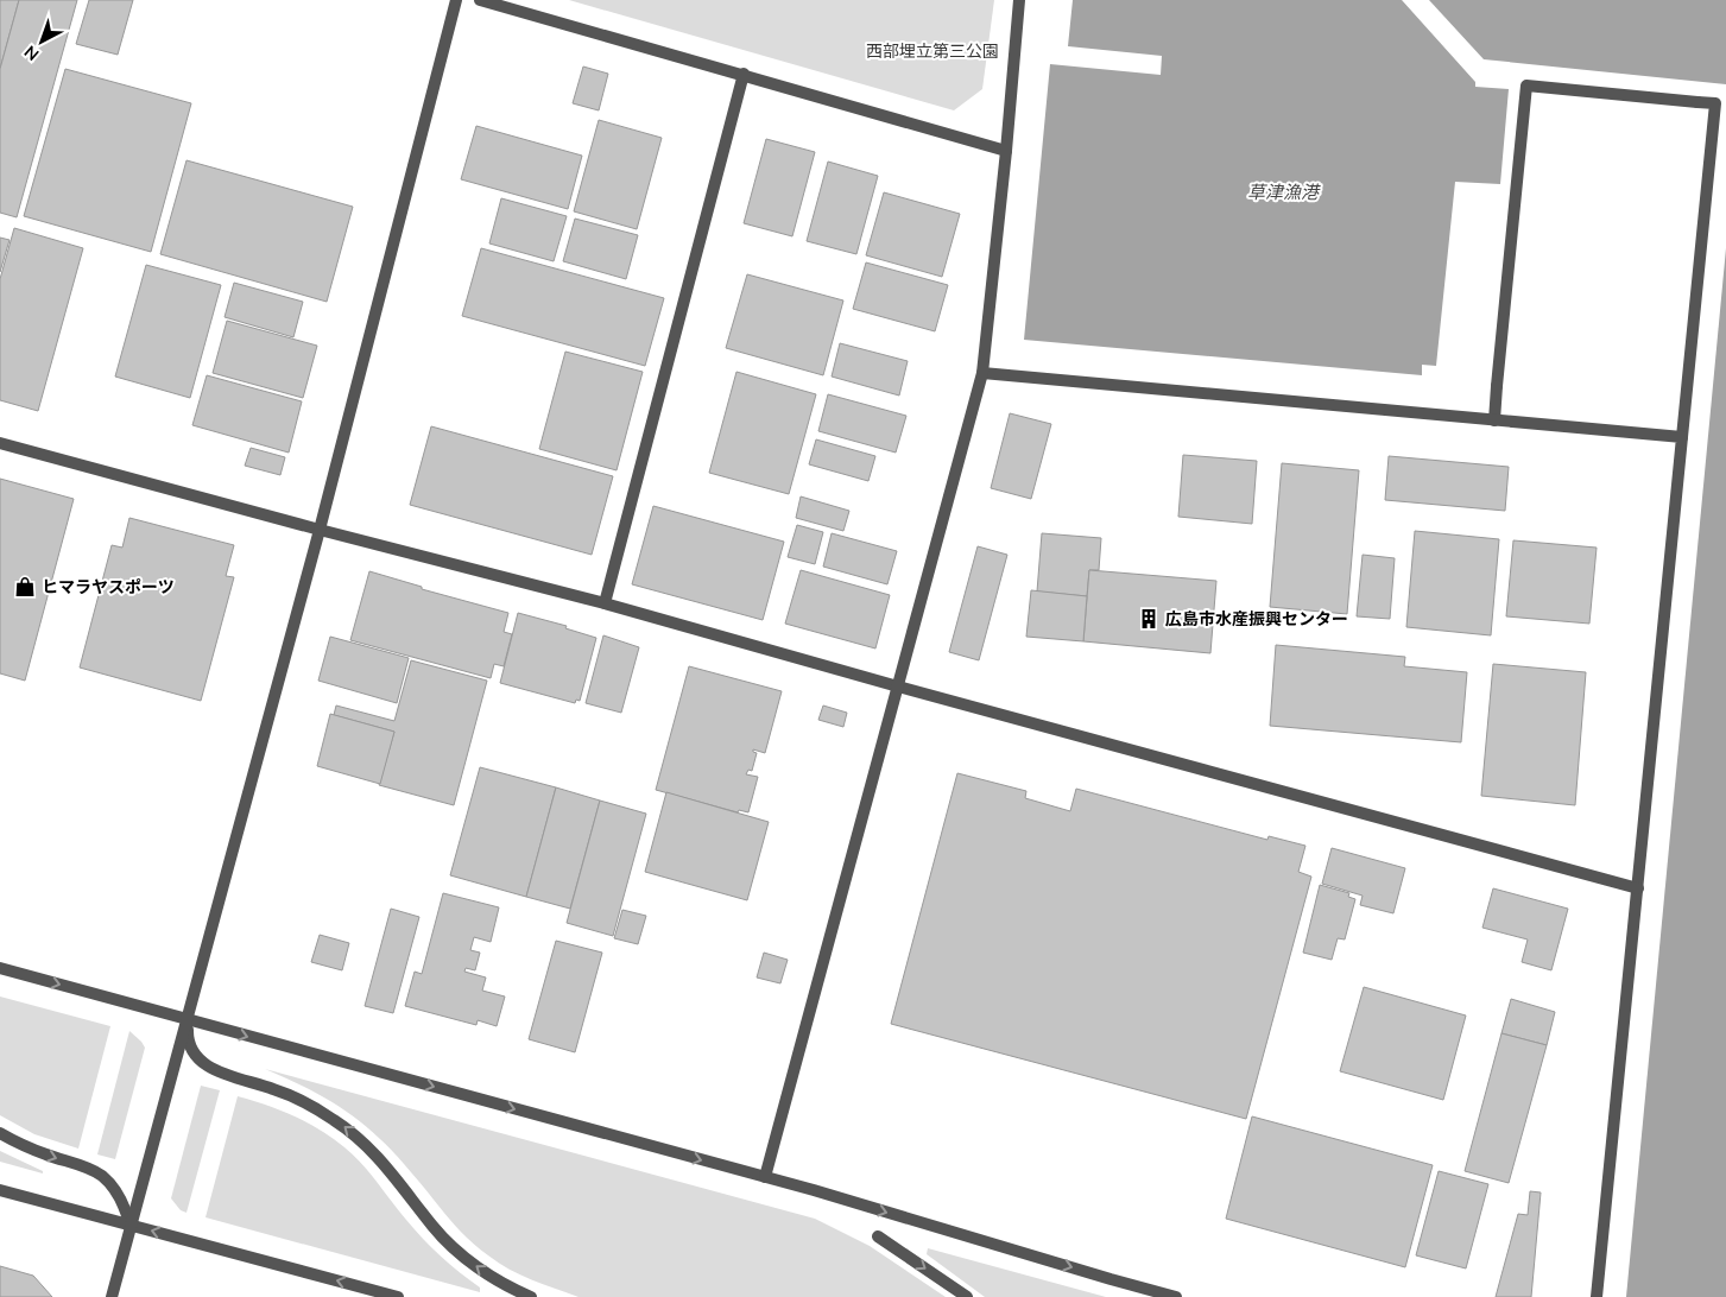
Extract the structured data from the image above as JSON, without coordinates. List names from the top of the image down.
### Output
{
  "water": ["草津漁港"],
  "parks": ["西部埋立第三公園"],
  "places": {
    "shop": ["ヒマラヤスポーツ"],
    "building": ["広島市水産振興センター"]
  },
  "north": "bottom left"
}
